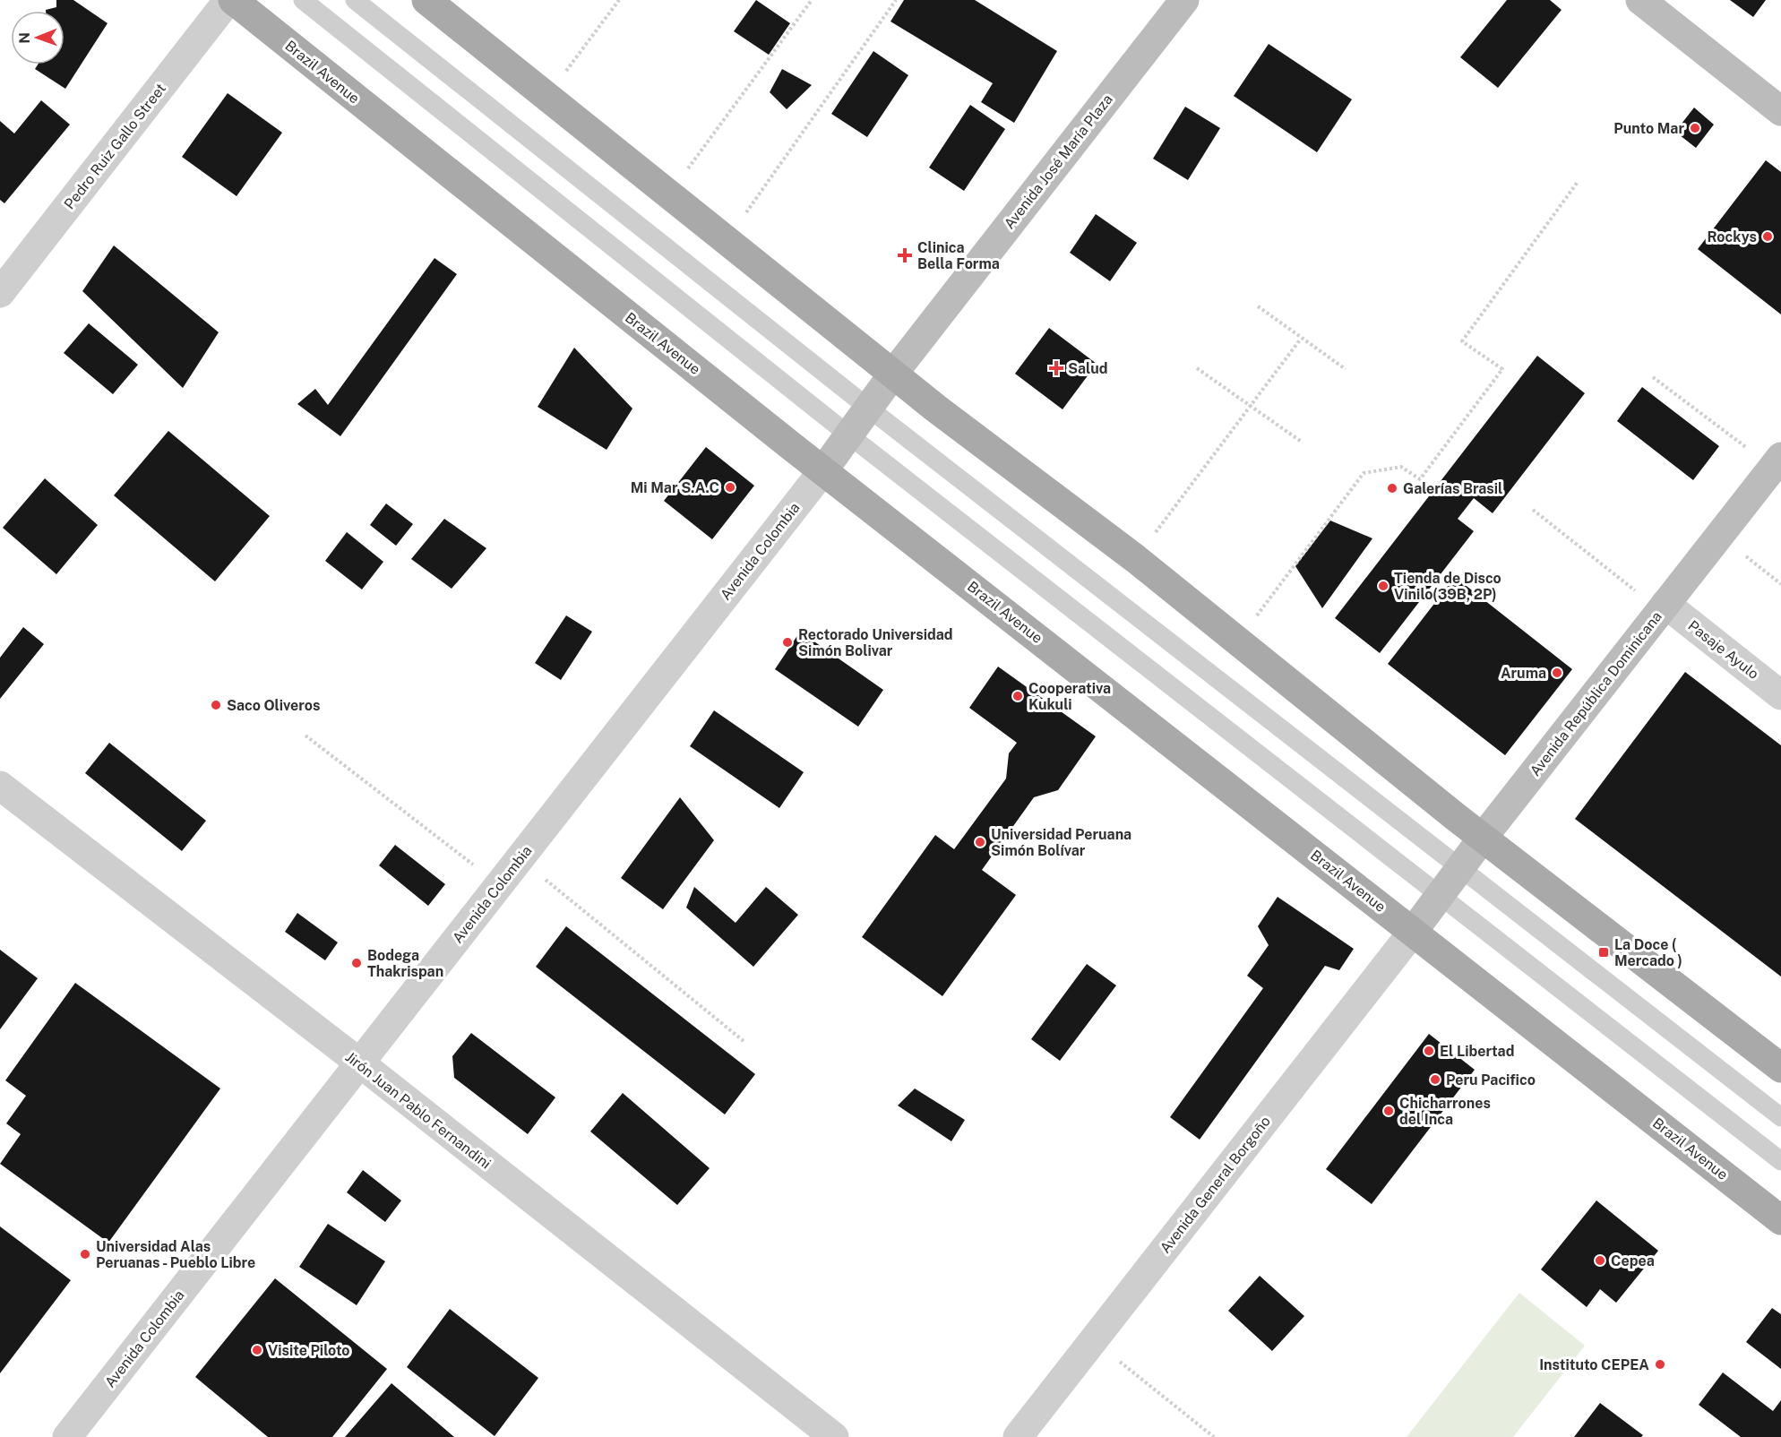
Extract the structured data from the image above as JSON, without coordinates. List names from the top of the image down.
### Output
{
  "streets": {
    "main road": ["Brazil Avenue"],
    "street": [
      "Pedro Ruiz Gallo Street",
      "Avenida José María Plaza",
      "Avenida Colombia",
      "Pasaje Ayulo",
      "Avenida República Dominicana",
      "Jirón Juan Pablo Fernandini",
      "Avenida General Borgoño"
    ]
  },
  "crossings": [
    ["Brazil Avenue", "Pedro Ruiz Gallo Street"],
    ["Brazil Avenue", "Avenida Colombia"],
    ["Brazil Avenue", "Avenida República Dominicana"],
    ["Brazil Avenue", "Avenida General Borgoño"],
    ["Avenida José María Plaza", "Avenida Colombia"],
    ["Avenida Colombia", "Jirón Juan Pablo Fernandini"],
    ["Pasaje Ayulo", "Avenida República Dominicana"],
    ["Avenida República Dominicana", "Avenida General Borgoño"]
  ],
  "places": {
    "other": [
      "Punto Mar",
      "Rockys",
      "Mi Mar S.A.C",
      "Galerías Brasil",
      "Tienda de Disco Vinilo(39B, 2P)",
      "Rectorado Universidad Simón Bolivar",
      "Aruma",
      "Cooperativa Kukuli",
      "Saco Oliveros",
      "Universidad Peruana Simón Bolívar",
      "Bodega Thakrispan",
      "El Libertad",
      "Peru Pacifico",
      "Chicharrones del Inca",
      "Universidad Alas Peruanas - Pueblo Libre",
      "Cepea",
      "Visite Piloto",
      "Instituto CEPEA"
    ],
    "health": ["Clinica Bella Forma", "Salud"],
    "transit": ["La Doce ( Mercado )"]
  },
  "north": "left"
}
